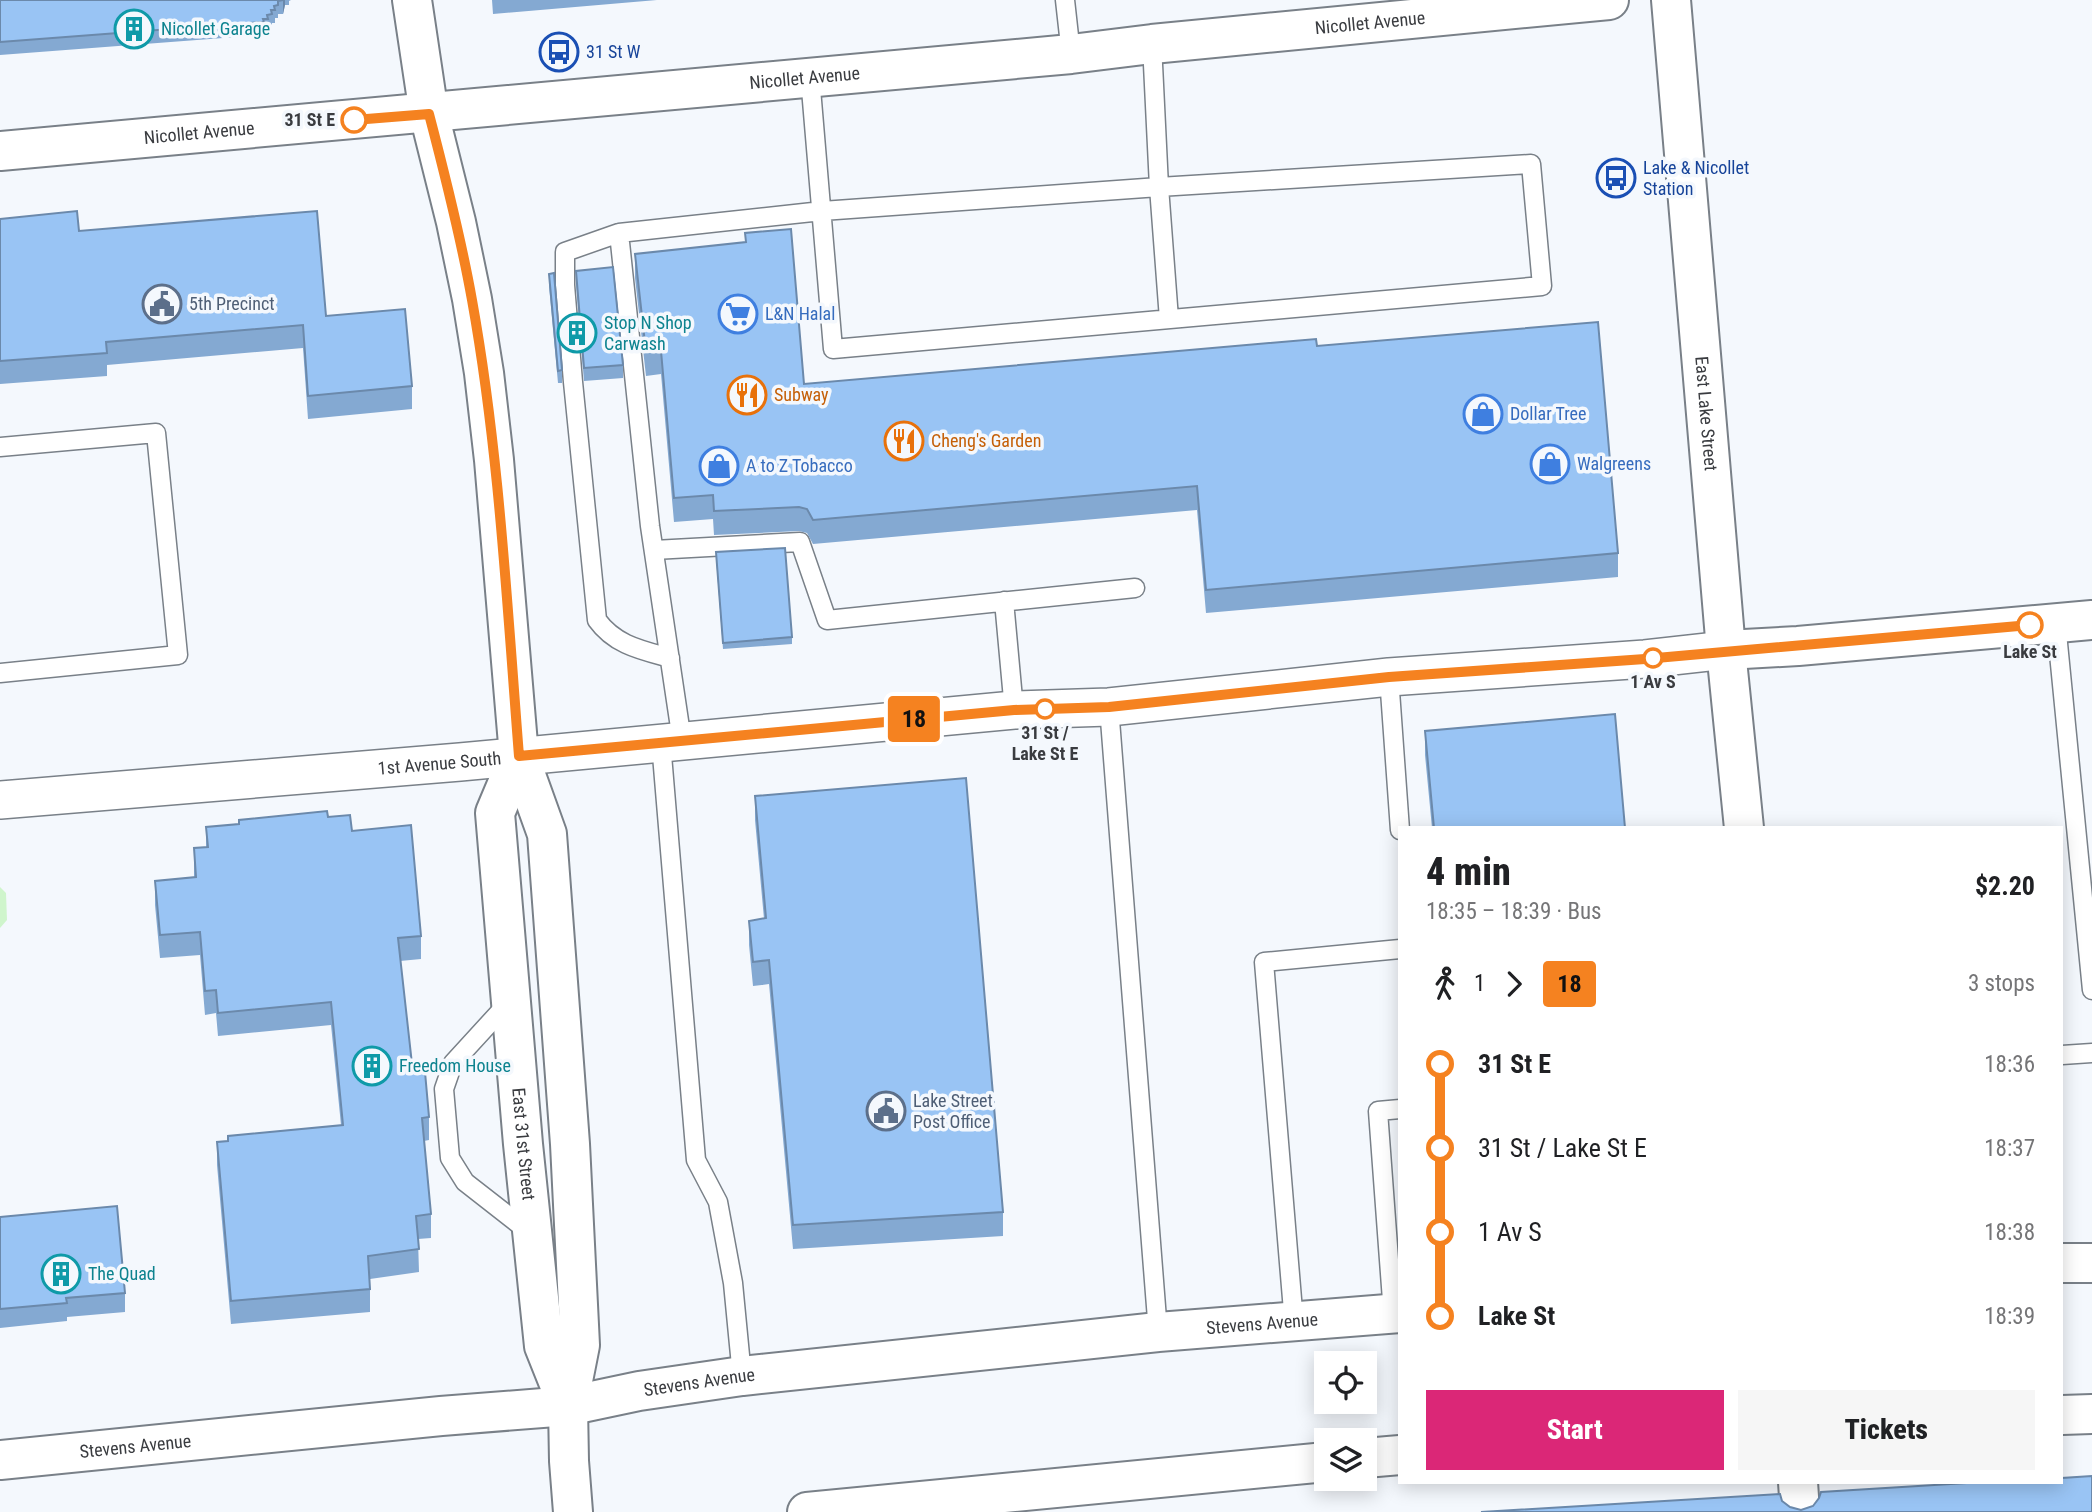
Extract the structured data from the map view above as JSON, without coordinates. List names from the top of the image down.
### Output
{
  "streets": {
    "main road": [
      "Nicollet Avenue",
      "East Lake Street",
      "1st Avenue South",
      "East 31st Street",
      "Stevens Avenue"
    ]
  },
  "crossings": [
    ["Nicollet Avenue", "East 31st Street"],
    ["East Lake Street", "1st Avenue South"],
    ["1st Avenue South", "East 31st Street"],
    ["East 31st Street", "Stevens Avenue"]
  ],
  "places": {
    "building": [
      "Nicollet Garage",
      "Stop N Shop Carwash",
      "Freedom House",
      "The Quad"
    ],
    "bus stop": ["31 St W", "Lake & Nicollet Station"],
    "other": [
      "31 St E",
      "Lake St",
      "1 Av S",
      "31 St / Lake St E"
    ],
    "public building": ["5th Precinct", "Lake Street Post Office"],
    "supermarket": ["L&N Halal"],
    "restaurant": ["Subway", "Cheng's Garden"],
    "shop": ["Dollar Tree", "Walgreens", "A to Z Tobacco"]
  },
  "lines": ["bus line 18"],
  "page": {
    "on_map": "18",
    "heading": ["4 min", "18:35 – 18:39 · Bus", "$2.20"],
    "legs": ["1", "18", "3 stops"],
    "list": [
      {
        "name": "31 St E",
        "value": "18:36"
      },
      {
        "name": "31 St / Lake St E",
        "value": "18:37"
      },
      {
        "name": "1 Av S",
        "value": "18:38"
      },
      {
        "name": "Lake St",
        "value": "18:39"
      }
    ],
    "buttons": ["Start", "Tickets"]
  }
}
